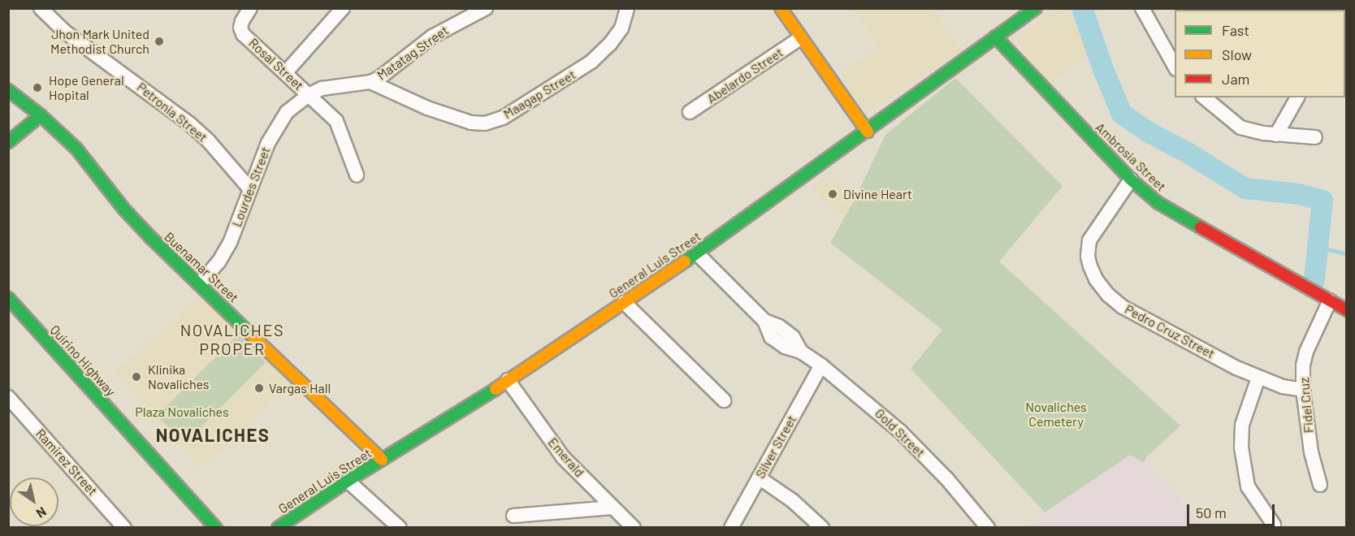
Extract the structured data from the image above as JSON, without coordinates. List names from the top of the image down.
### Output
{
  "streets": {
    "main road": [
      "Ambrosia Street",
      "General Luis Street",
      "Buenamar Street",
      "Quirino Highway"
    ],
    "street": [
      "Matatag Street",
      "Rosal Street",
      "Abelardo Street",
      "Maagap Street",
      "Petronia Street",
      "Lourdes Street",
      "Pedro Cruz Street",
      "Fidel Cruz",
      "Gold Street",
      "Silver Street",
      "Emerald",
      "Ramirez Street"
    ]
  },
  "crossings": [
    ["Matatag Street", "Rosal Street"],
    ["Matatag Street", "Maagap Street"],
    ["Matatag Street", "Lourdes Street"],
    ["Rosal Street", "Lourdes Street"],
    ["Petronia Street", "Lourdes Street"],
    ["Ambrosia Street", "General Luis Street"],
    ["Ambrosia Street", "Pedro Cruz Street"],
    ["Ambrosia Street", "Fidel Cruz"],
    ["Lourdes Street", "Buenamar Street"],
    ["General Luis Street", "Buenamar Street"],
    ["General Luis Street", "Gold Street"],
    ["General Luis Street", "Emerald"],
    ["Pedro Cruz Street", "Fidel Cruz"],
    ["Gold Street", "Silver Street"]
  ],
  "districts": ["NOVALICHES PROPER", "NOVALICHES"],
  "parks": ["Novaliches Cemetery", "Plaza Novaliches"],
  "places": [
    "Jhon Mark United Methodist Church",
    "Hope General Hopital",
    "Divine Heart",
    "Klinika Novaliches",
    "Vargas Hall"
  ],
  "legend": ["Fast", "Slow", "Jam"],
  "scale_bar": "50 m",
  "north": "bottom right"
}
